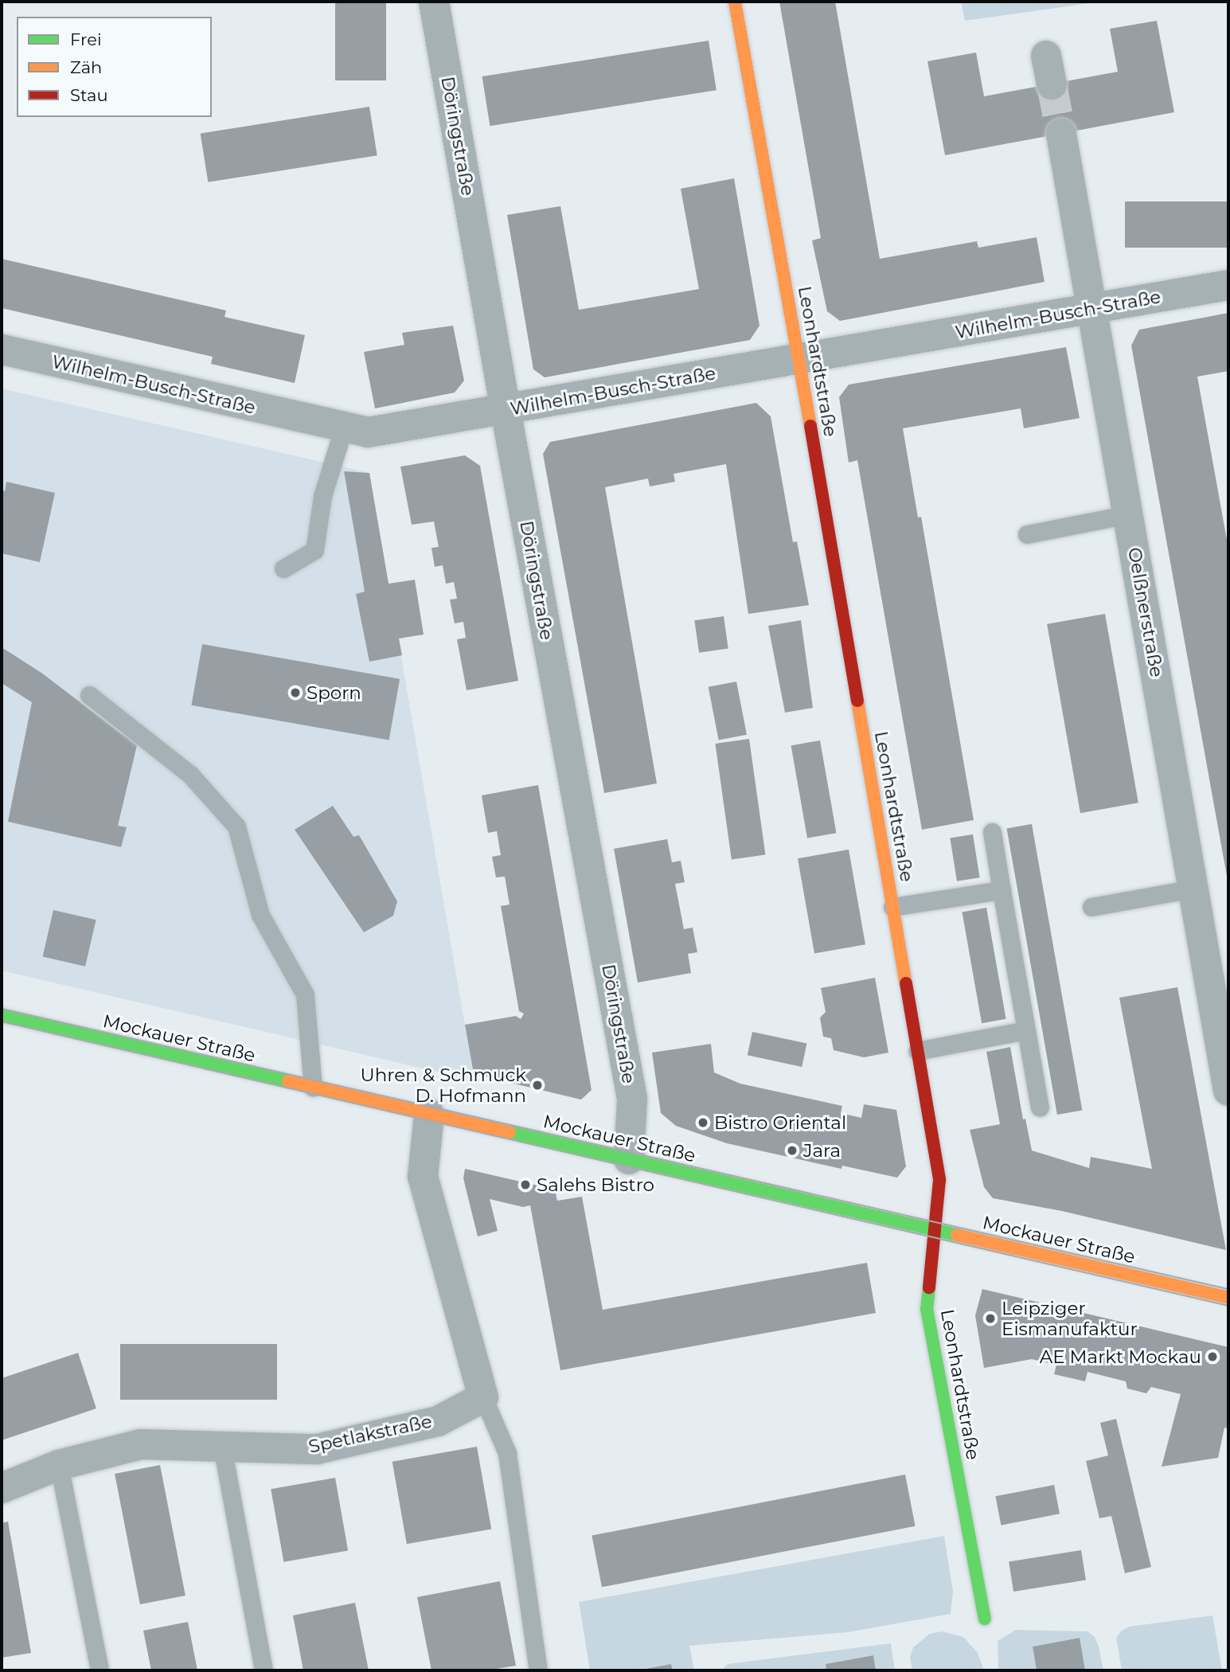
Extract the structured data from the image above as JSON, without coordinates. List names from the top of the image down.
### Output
{
  "streets": {
    "street": [
      "Döringstraße",
      "Wilhelm-Busch-Straße",
      "Leonhardtstraße",
      "Oelßnerstraße",
      "Mockauer Straße",
      "Spetlakstraße"
    ]
  },
  "crossings": [
    ["Döringstraße", "Wilhelm-Busch-Straße"],
    ["Döringstraße", "Mockauer Straße"],
    ["Wilhelm-Busch-Straße", "Leonhardtstraße"],
    ["Wilhelm-Busch-Straße", "Oelßnerstraße"],
    ["Leonhardtstraße", "Mockauer Straße"]
  ],
  "places": [
    "Sporn",
    "Uhren & Schmuck D. Hofmann",
    "Bistro Oriental",
    "Jara",
    "Salehs Bistro",
    "Leipziger Eismanufaktur",
    "AE Markt Mockau"
  ],
  "legend": ["Frei", "Zäh", "Stau"]
}
